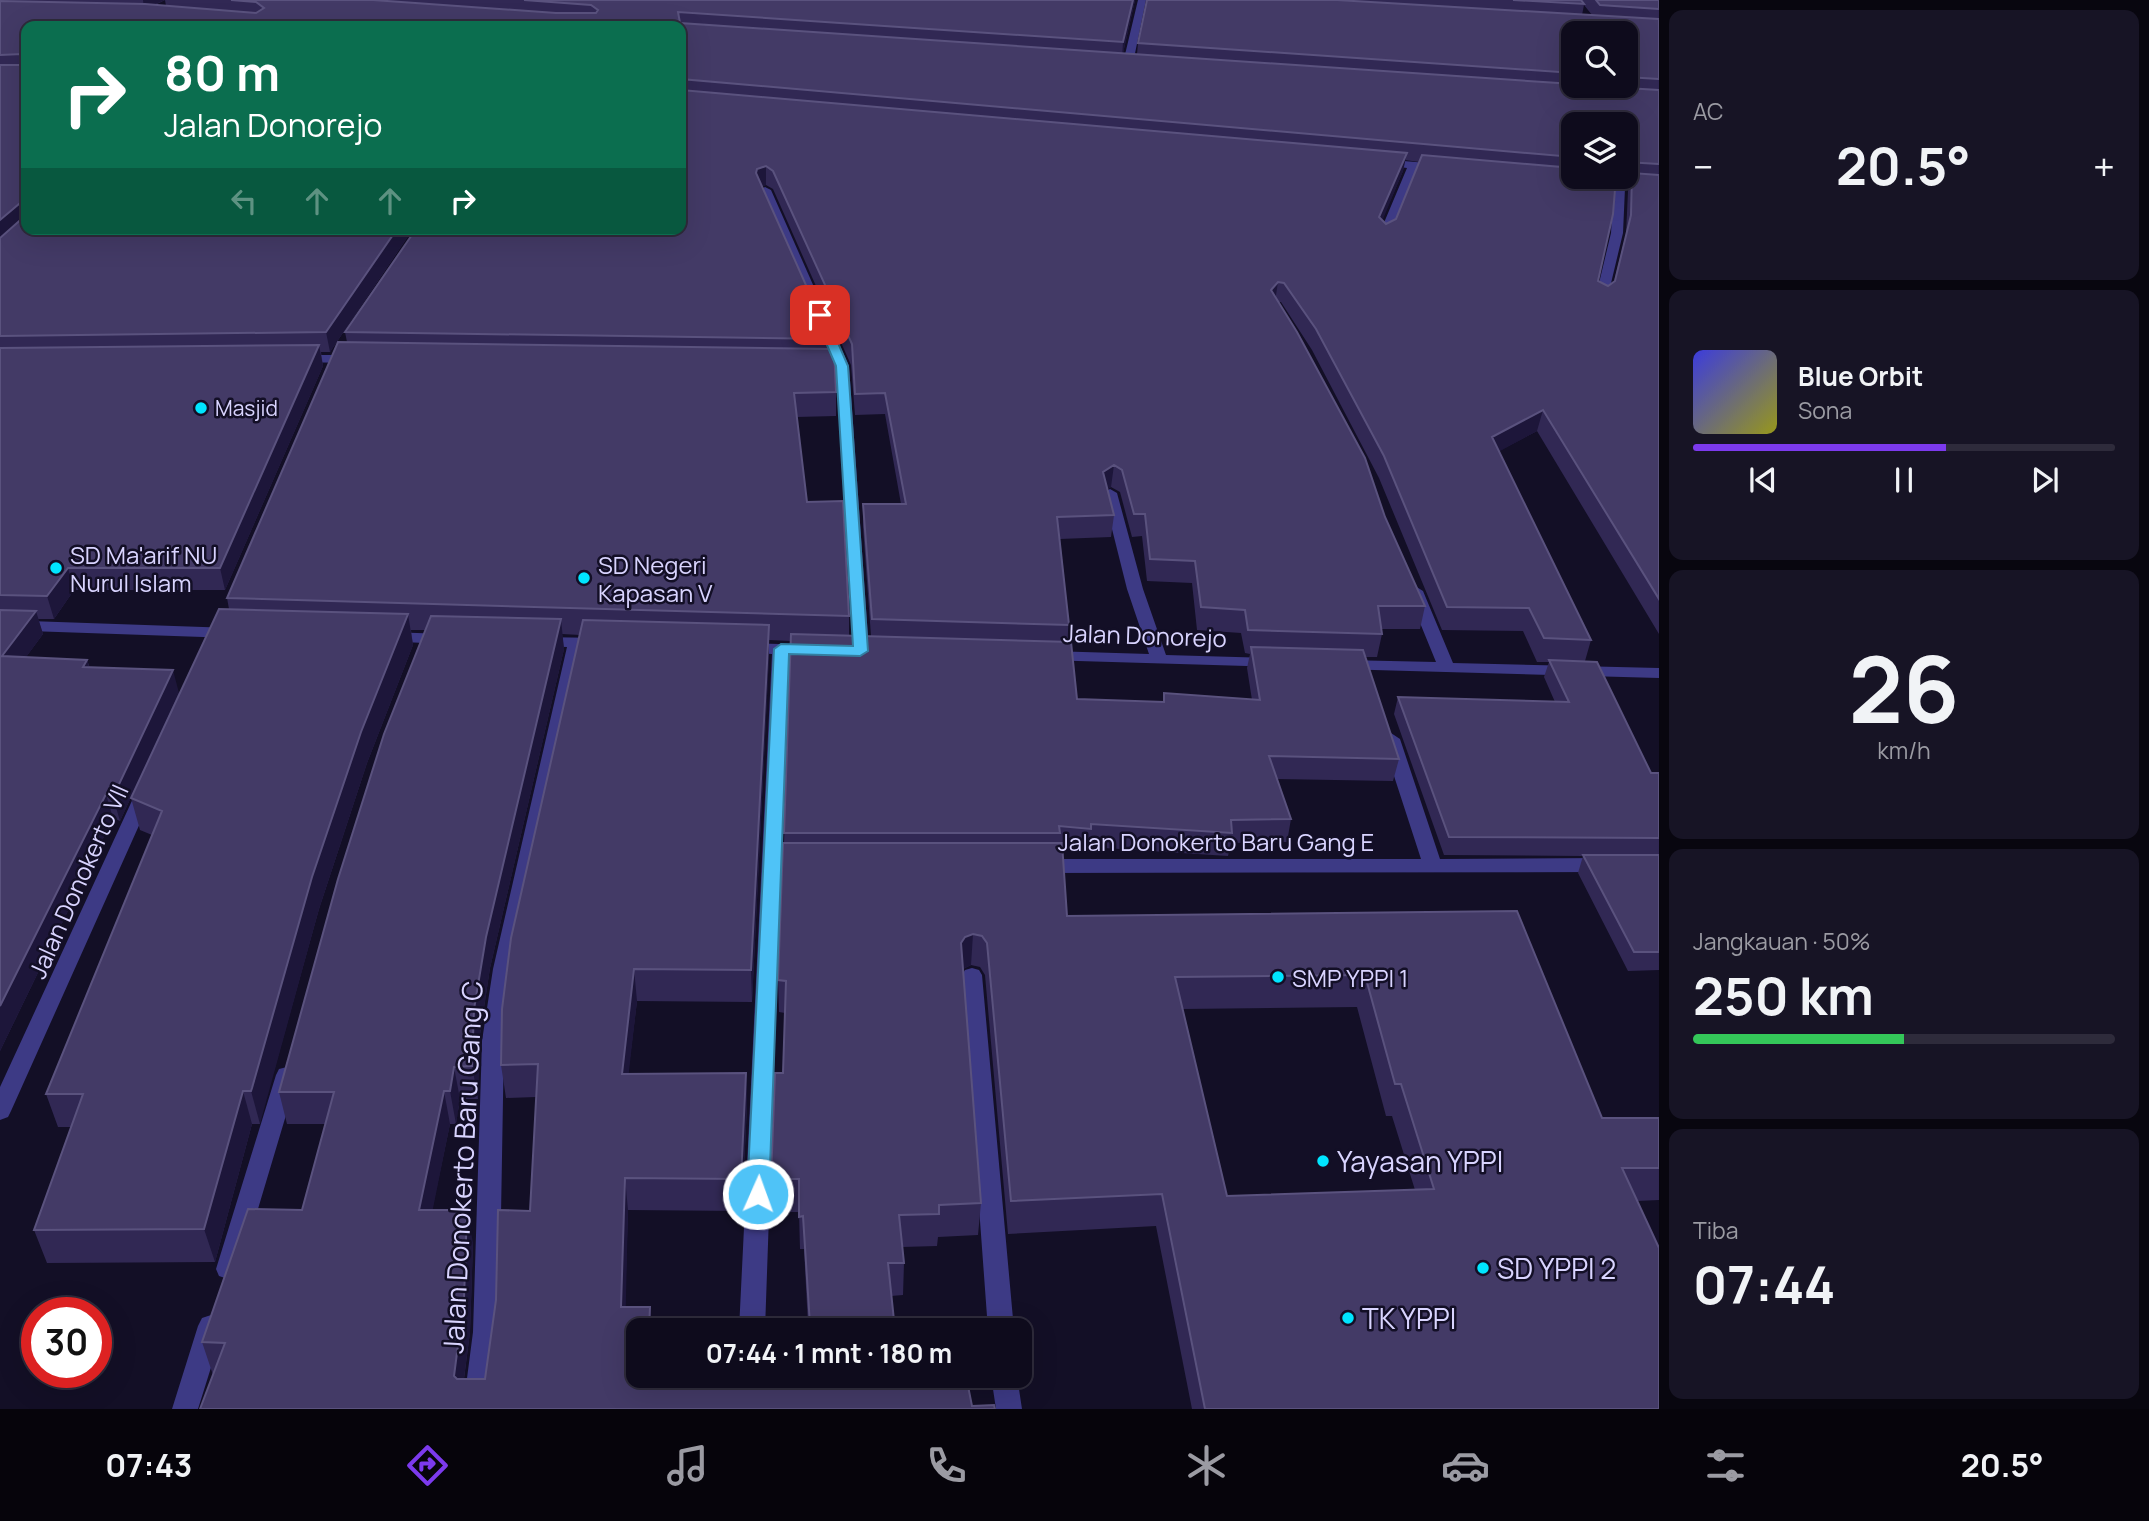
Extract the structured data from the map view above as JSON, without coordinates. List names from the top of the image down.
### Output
{
  "streets": {
    "street": [
      "Jalan Donorejo",
      "Jalan Donokerto Baru Gang E",
      "Jalan Donokerto VII",
      "Jalan Donokerto Baru Gang C"
    ]
  },
  "places": [
    "Masjid",
    "SD Ma'arif NU Nurul Islam",
    "SD Negeri Kapasan V",
    "SMP YPPI 1",
    "Yayasan YPPI",
    "SD YPPI 2",
    "TK YPPI"
  ],
  "page": {
    "tile": [
      "AC",
      ["26", "km/h"],
      ["Jangkauan · 50%", "250 km"],
      ["Tiba", "07:44"]
    ],
    "turn": ["80 m", "Jalan Donorejo"],
    "heat": ["−", "20.5°", "+"],
    "song": ["Blue Orbit", "Sona"],
    "limit": "30",
    "trip": "07:44 · 1 mnt · 180 m",
    "tabs": ["07:43", "20.5°"]
  }
}
